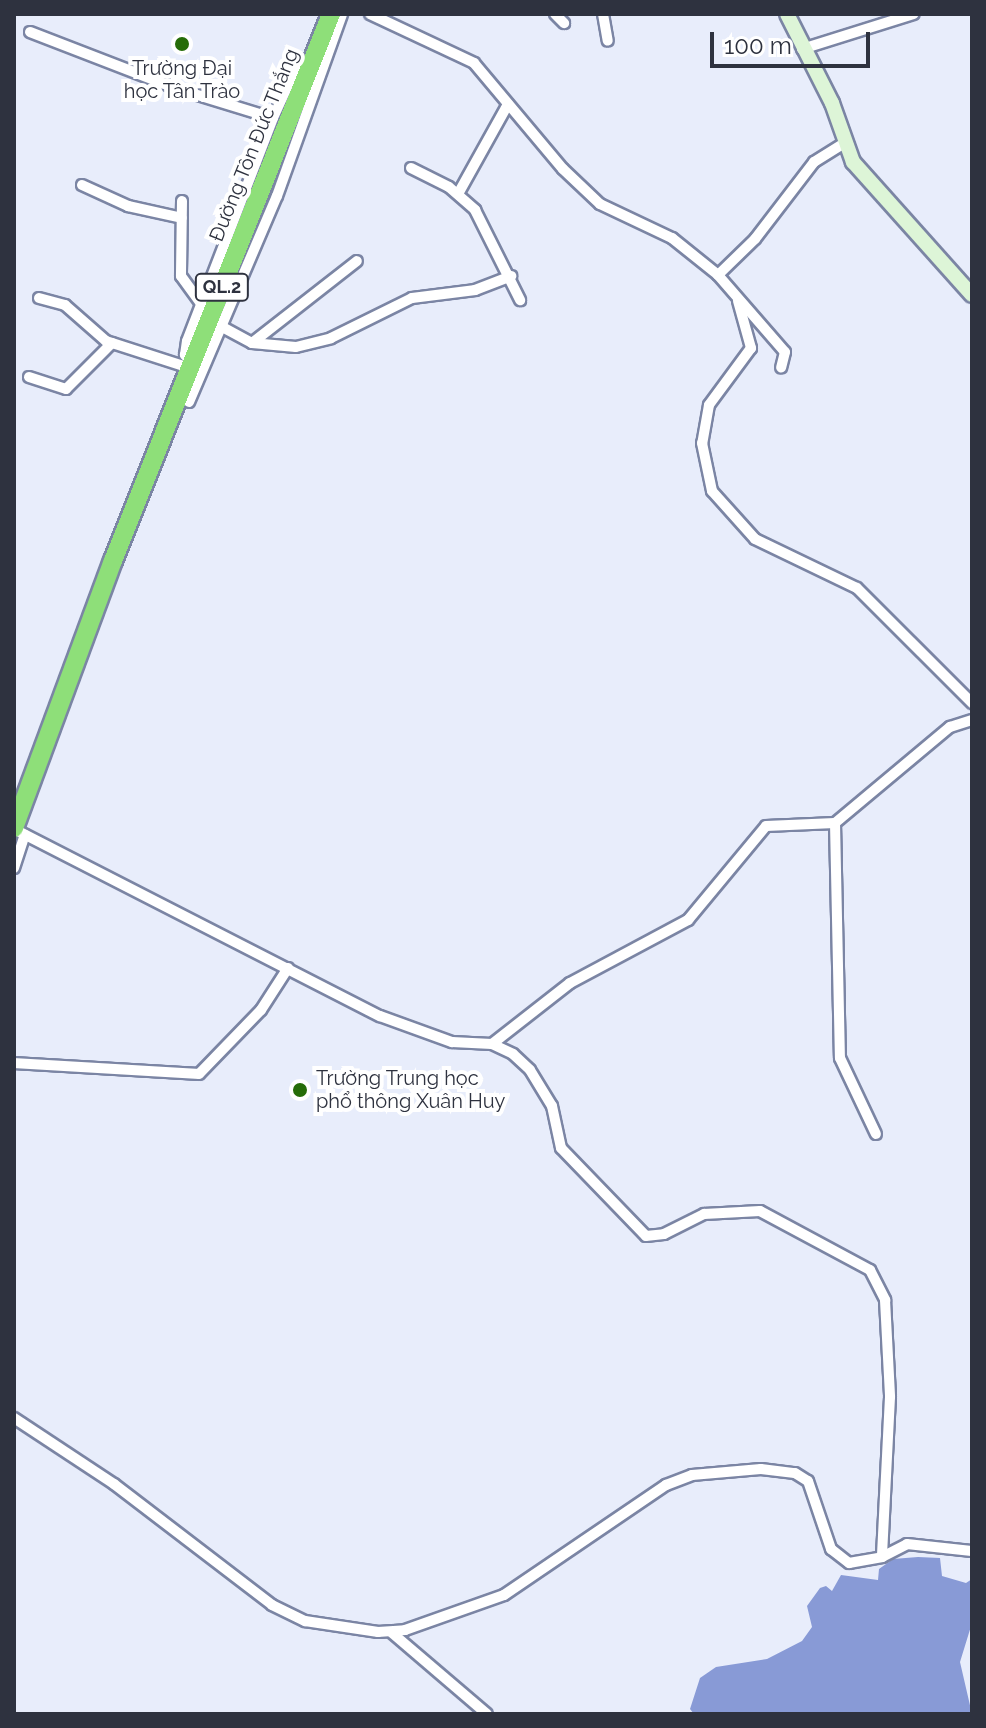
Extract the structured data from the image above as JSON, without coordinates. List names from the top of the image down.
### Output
{
  "streets": {
    "highway": ["Đường Tôn Đức Thắng", "QL.2"]
  },
  "places": ["Trường Đại học Tân Trào", "Trường Trung học phổ thông Xuân Huy"],
  "scale_bar": "100 m"
}
